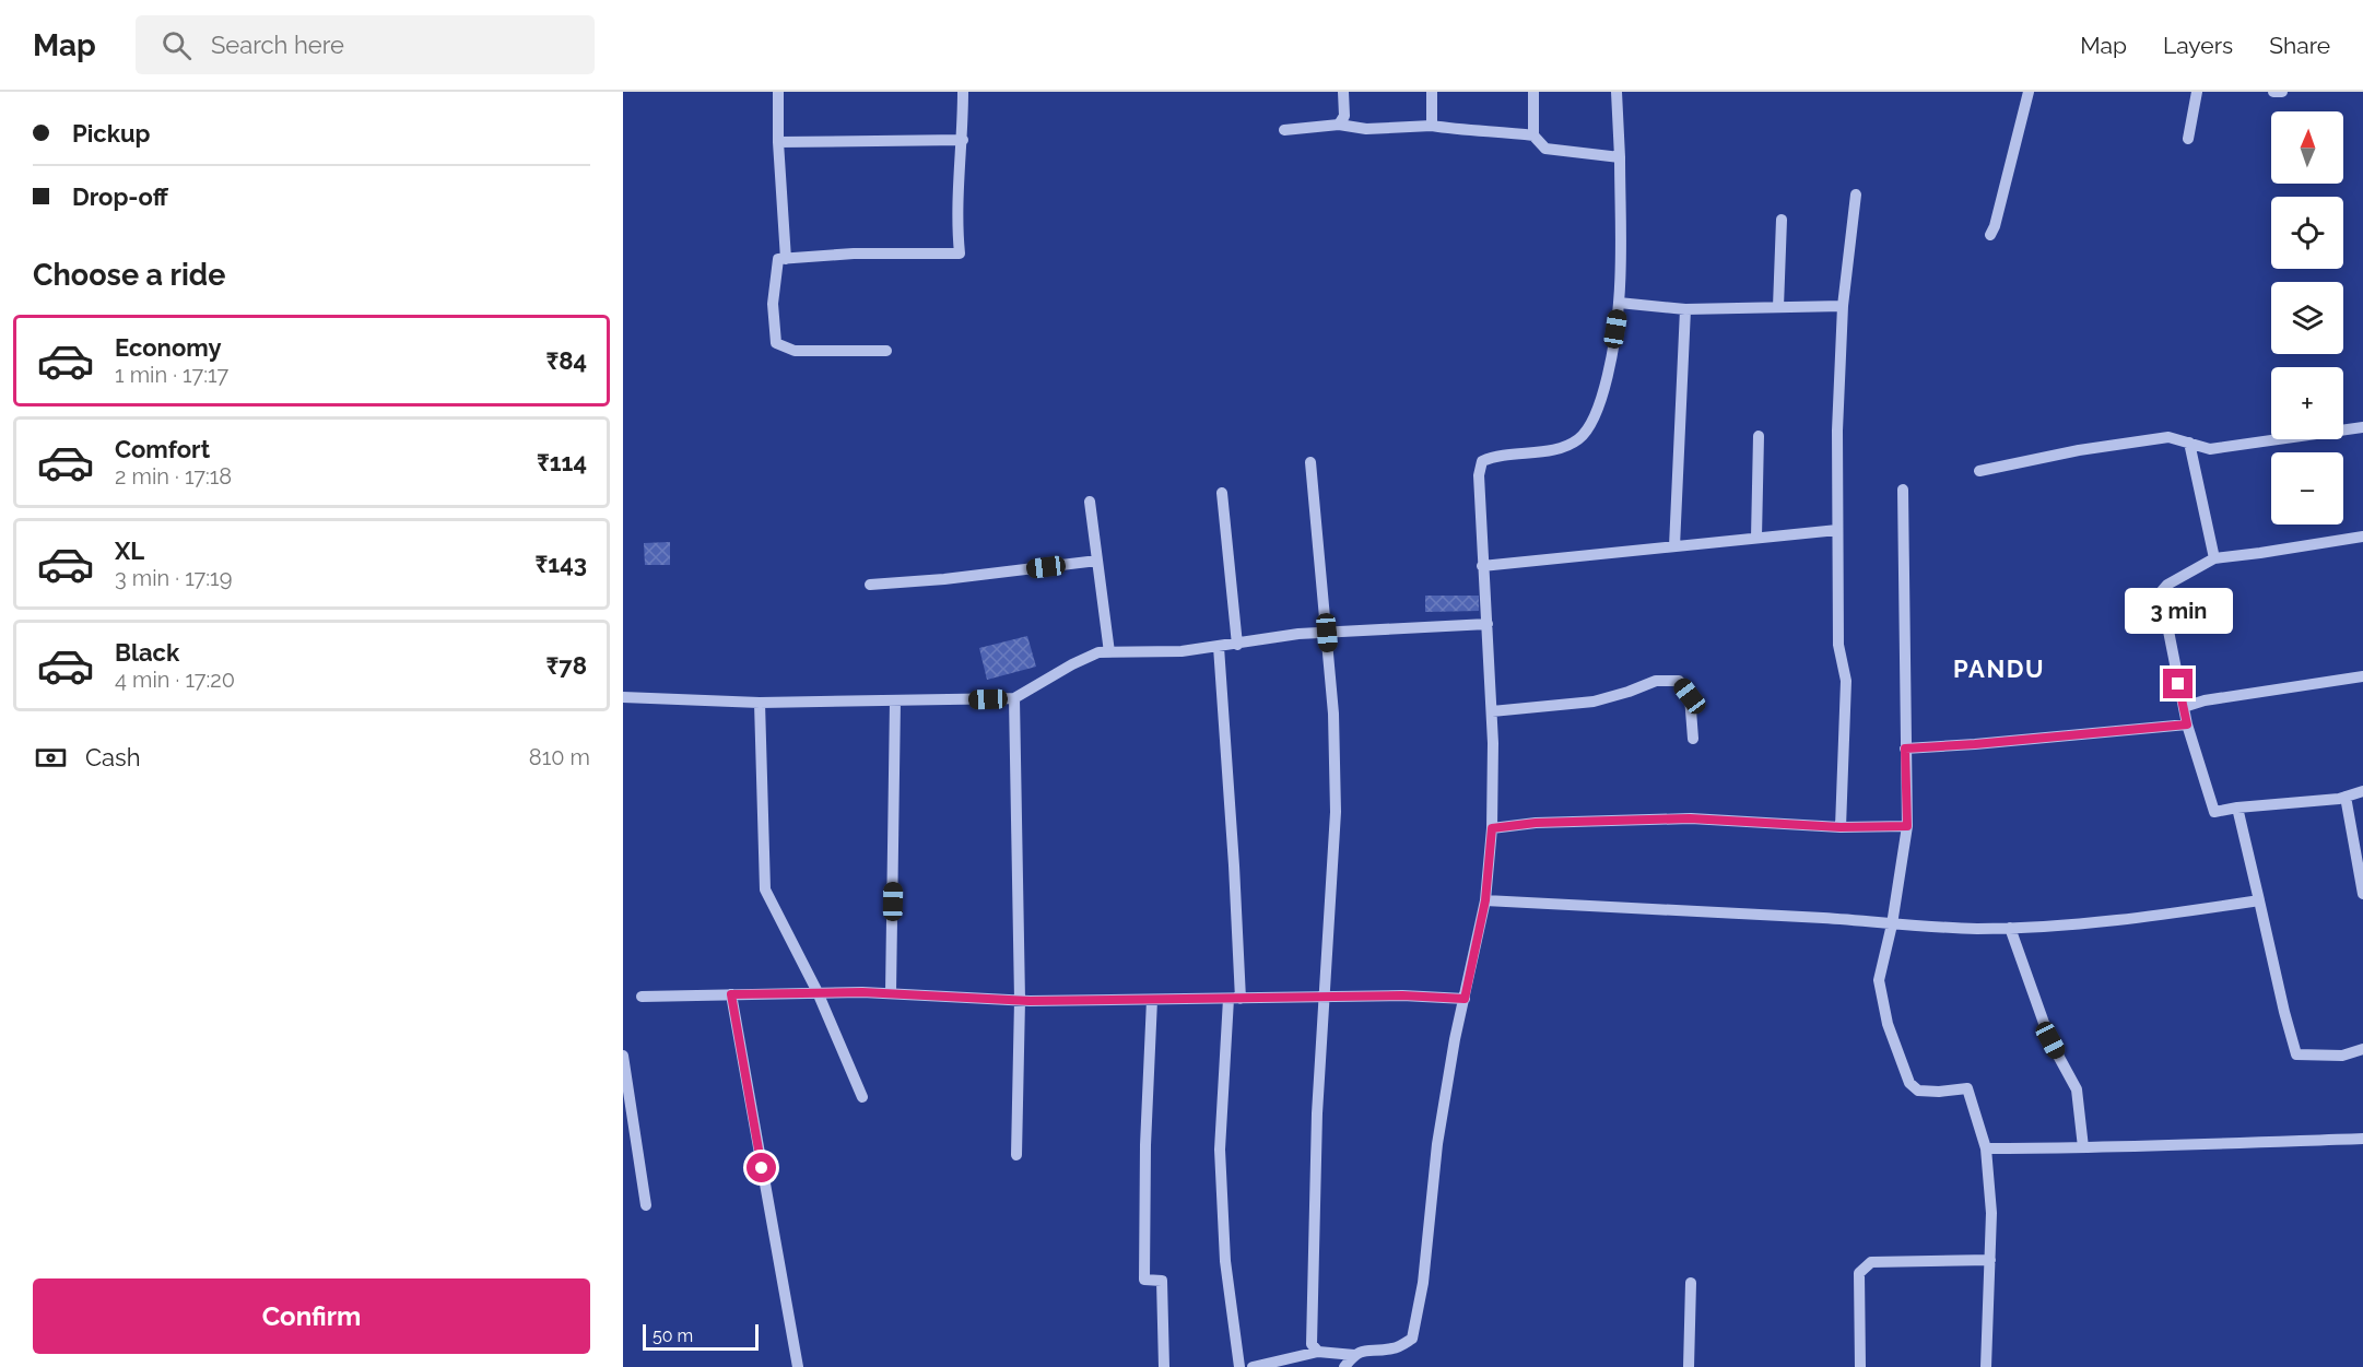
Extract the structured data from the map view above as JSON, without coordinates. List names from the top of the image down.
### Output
{
  "districts": ["PANDU"],
  "scale_bar": "50 m",
  "north": "top",
  "page": {
    "header": "Map",
    "search": "Search here",
    "nav": ["Map", "Layers", "Share"],
    "banner": ["Pickup", "Drop-off"],
    "map_buttons": ["+", "−"],
    "heading": "Choose a ride",
    "list": [
      {
        "name": "Economy",
        "note": "1 min · 17:17",
        "value": "₹84"
      },
      {
        "name": "Comfort",
        "note": "2 min · 17:18",
        "value": "₹114"
      },
      {
        "name": "XL",
        "note": "3 min · 17:19",
        "value": "₹143"
      },
      {
        "name": "Black",
        "note": "4 min · 17:20",
        "value": "₹78"
      }
    ],
    "bubble": "3 min",
    "pay": ["Cash", "810 m"],
    "buttons": "Confirm",
    "scale": "50 m"
  }
}
